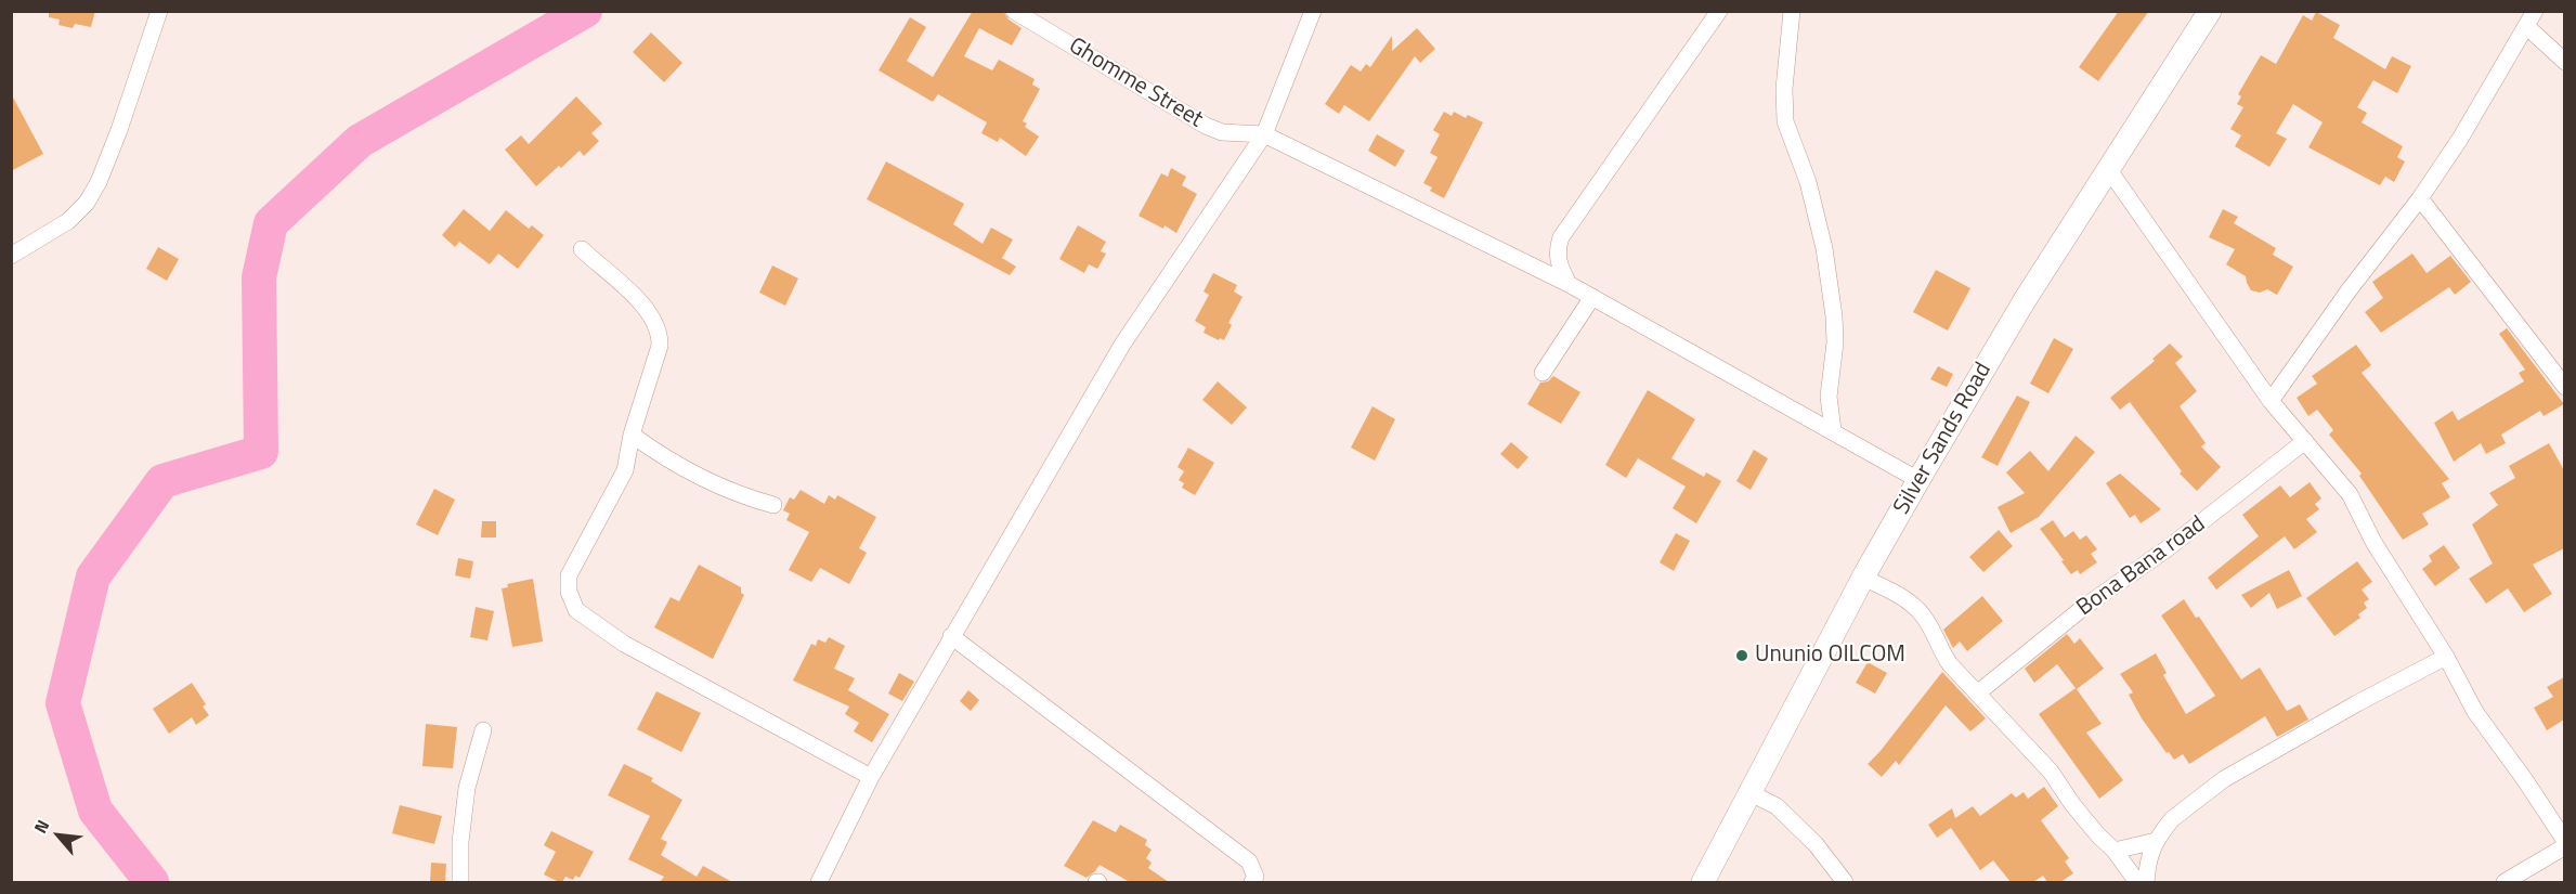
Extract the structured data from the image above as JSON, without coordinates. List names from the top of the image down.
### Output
{
  "streets": {
    "street": ["Ghomme Street", "Silver Sands Road", "Bona Bana road"]
  },
  "places": ["Ununio OILCOM"],
  "north": "top left"
}
